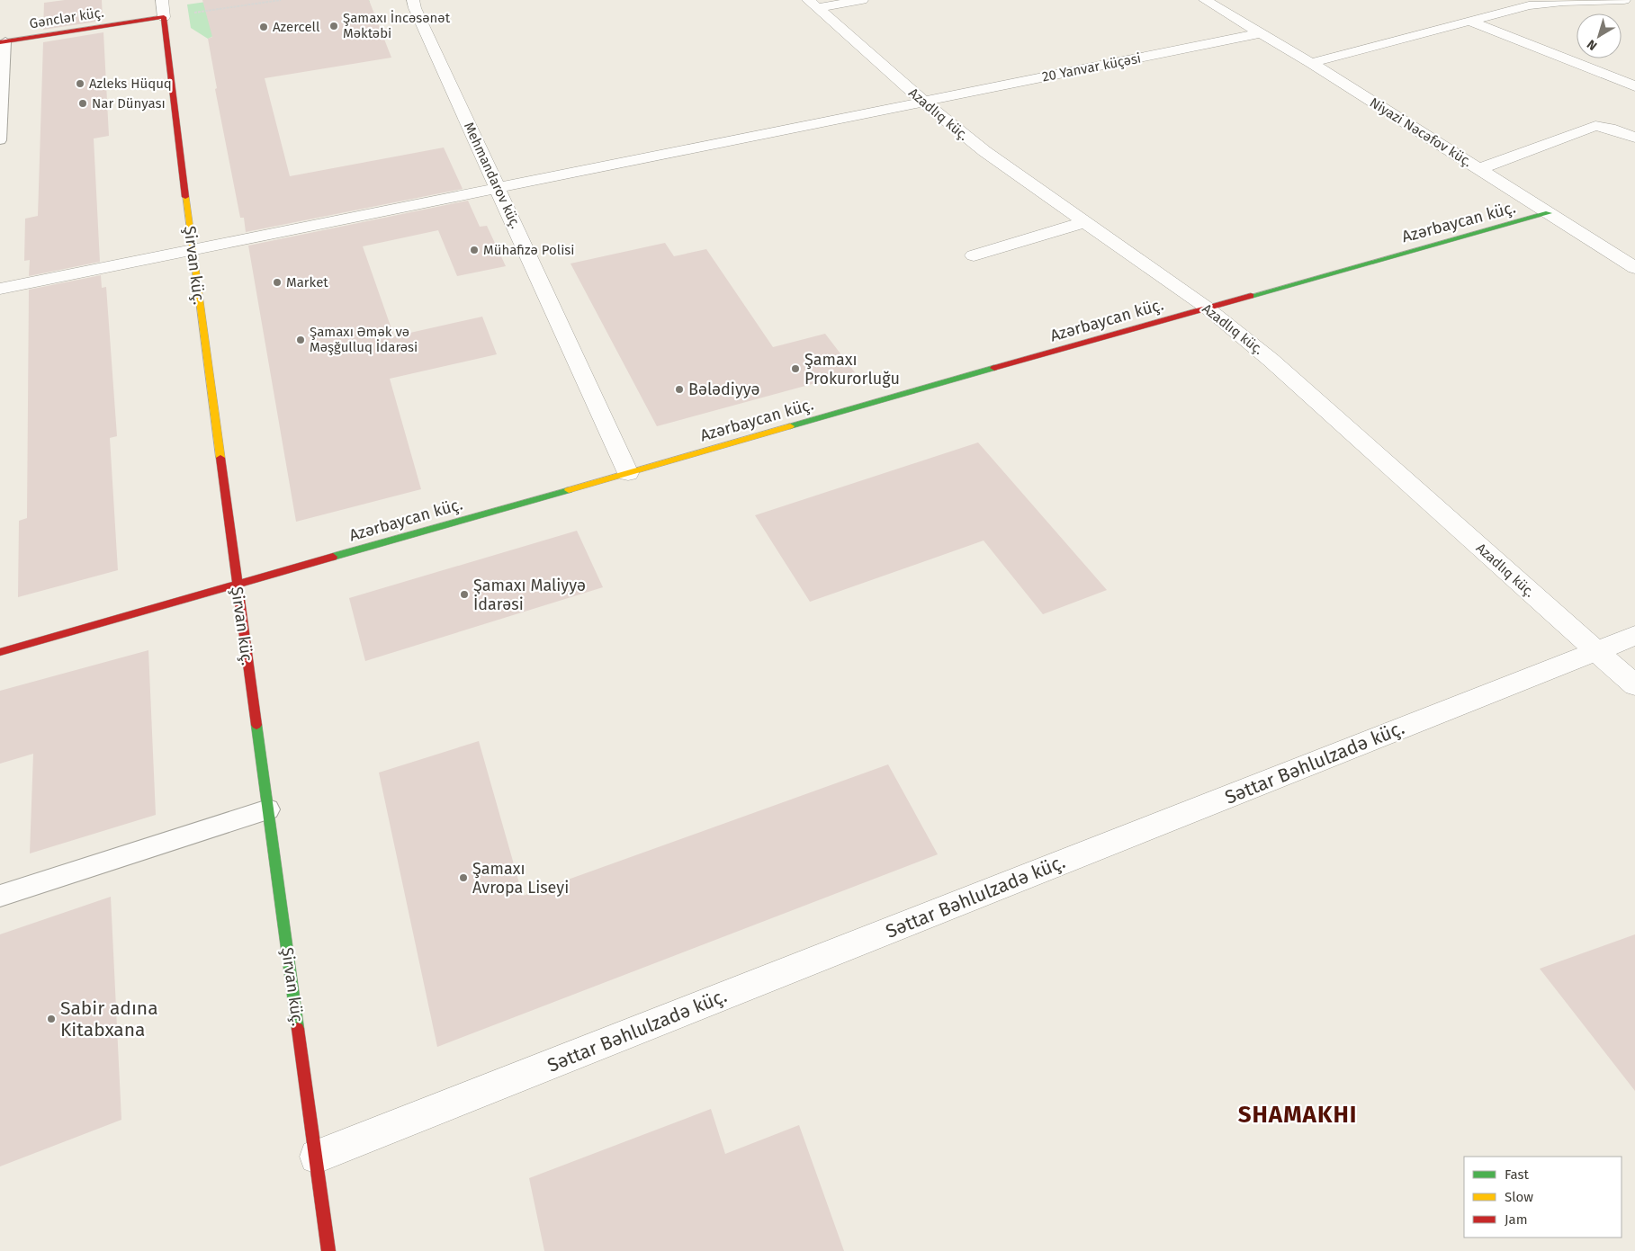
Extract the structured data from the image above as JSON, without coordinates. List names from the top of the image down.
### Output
{
  "streets": {
    "street": [
      "Gənclər küç.",
      "20 Yanvar küçəsi",
      "Azadlıq küç.",
      "Niyazi Nəcəfov küç.",
      "Mehmandarov küç.",
      "Azərbaycan küç.",
      "Şirvan küç.",
      "Səttar Bəhlulzadə küç."
    ]
  },
  "crossings": [
    ["Gənclər küç.", "Şirvan küç."],
    ["20 Yanvar küçəsi", "Azadlıq küç."],
    ["20 Yanvar küçəsi", "Niyazi Nəcəfov küç."],
    ["20 Yanvar küçəsi", "Mehmandarov küç."],
    ["20 Yanvar küçəsi", "Şirvan küç."],
    ["Azadlıq küç.", "Azərbaycan küç."],
    ["Azadlıq küç.", "Səttar Bəhlulzadə küç."],
    ["Niyazi Nəcəfov küç.", "Azərbaycan küç."],
    ["Mehmandarov küç.", "Azərbaycan küç."],
    ["Azərbaycan küç.", "Şirvan küç."],
    ["Şirvan küç.", "Səttar Bəhlulzadə küç."]
  ],
  "districts": ["SHAMAKHI"],
  "places": [
    "Şamaxı İncəsənət Məktəbi",
    "Azercell",
    "Azleks Hüquq",
    "Nar Dünyası",
    "Mühafizə Polisi",
    "Market",
    "Şamaxı Əmək və Məşğulluq İdarəsi",
    "Şamaxı Prokurorluğu",
    "Bələdiyyə",
    "Şamaxı Maliyyə İdarəsi",
    "Şamaxı Avropa Liseyi",
    "Sabir adına Kitabxana"
  ],
  "legend": ["Fast", "Slow", "Jam"],
  "north": "bottom left"
}
